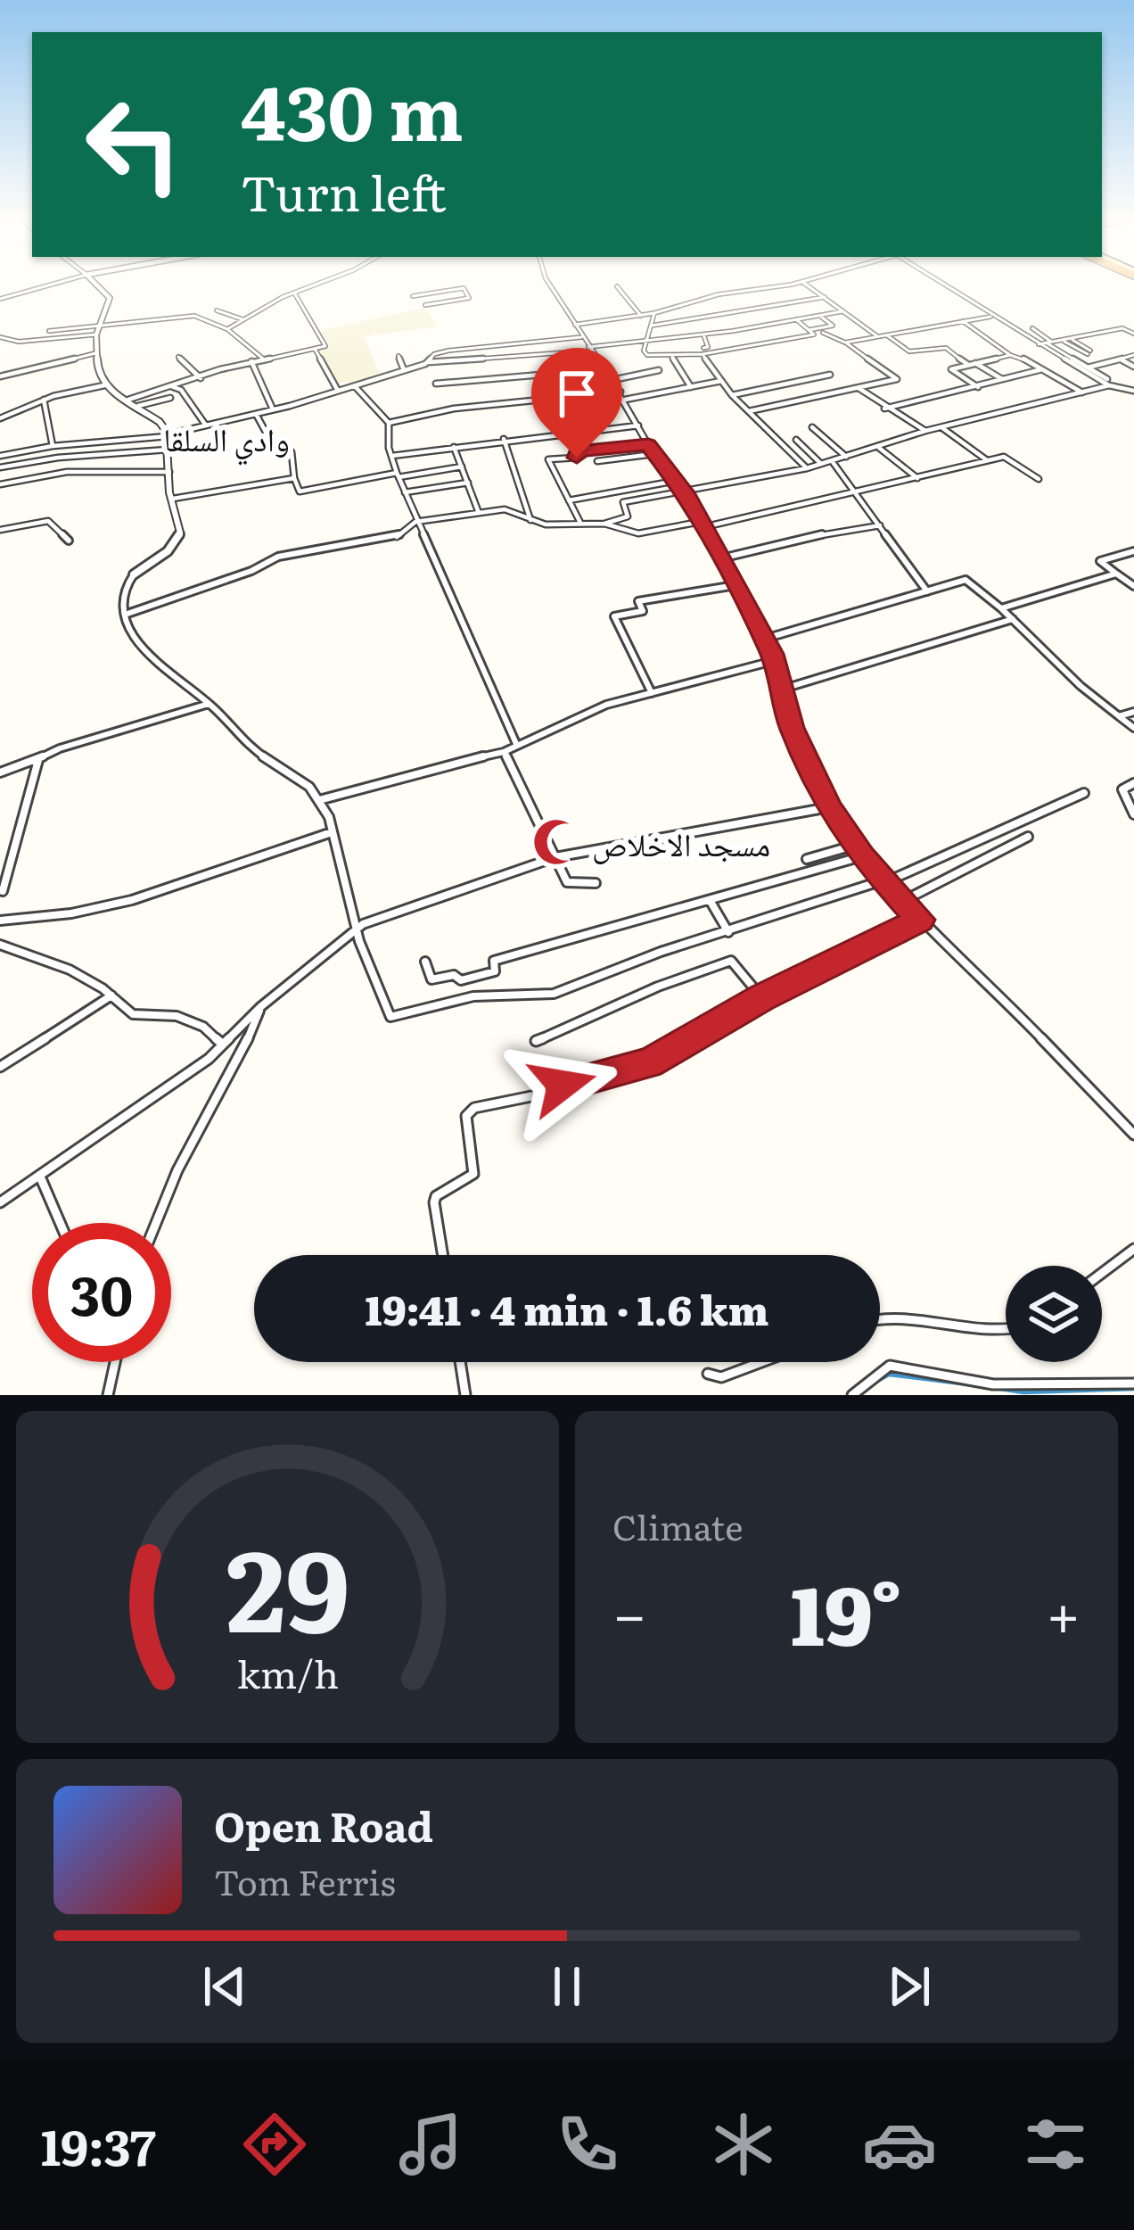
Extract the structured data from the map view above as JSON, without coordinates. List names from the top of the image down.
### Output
{
  "districts": ["وادي السلقا"],
  "places": {
    "mosque": ["مسجد الاخلاص"]
  },
  "page": {
    "turn": ["430 m", "Turn left"],
    "limit": "30",
    "trip": "19:41 · 4 min · 1.6 km",
    "tile": "Climate",
    "heat": ["−", "19°", "+"],
    "song": ["Open Road", "Tom Ferris"],
    "tabs": "19:37",
    "gauge": ["29", "km/h"]
  }
}
